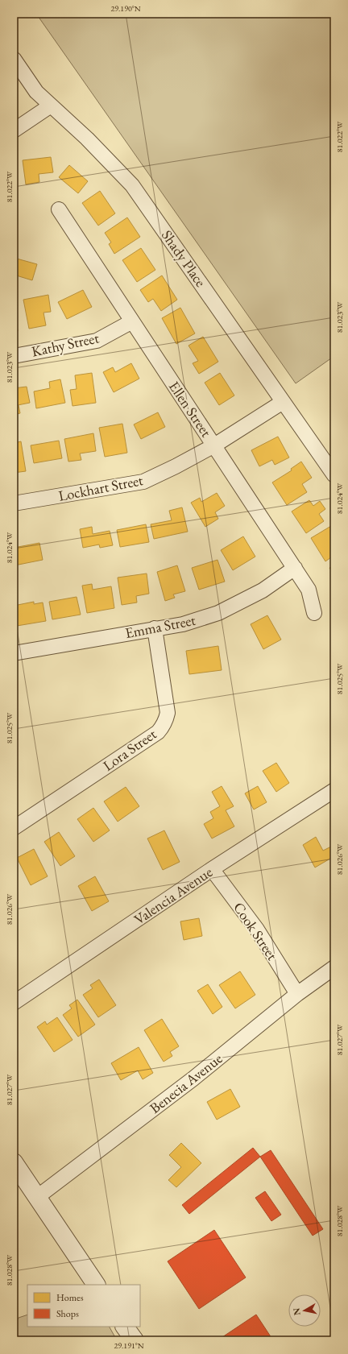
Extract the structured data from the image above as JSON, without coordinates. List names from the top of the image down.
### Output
{
  "streets": {
    "street": [
      "Shady Place",
      "Kathy Street",
      "Ellen Street",
      "Lockhart Street",
      "Emma Street",
      "Lora Street",
      "Valencia Avenue",
      "Cook Street",
      "Benecia Avenue"
    ]
  },
  "crossings": [
    ["Shady Place", "Lockhart Street"],
    ["Kathy Street", "Ellen Street"],
    ["Ellen Street", "Lockhart Street"],
    ["Ellen Street", "Emma Street"],
    ["Emma Street", "Lora Street"],
    ["Valencia Avenue", "Cook Street"],
    ["Cook Street", "Benecia Avenue"]
  ],
  "legend": ["Homes", "Shops"],
  "north": "left",
  "coordinates": [
    "29.190°N",
    "81.022°W",
    "81.023°W",
    "81.024°W",
    "81.025°W",
    "81.026°W",
    "81.027°W",
    "81.028°W",
    "29.191°N"
  ]
}
